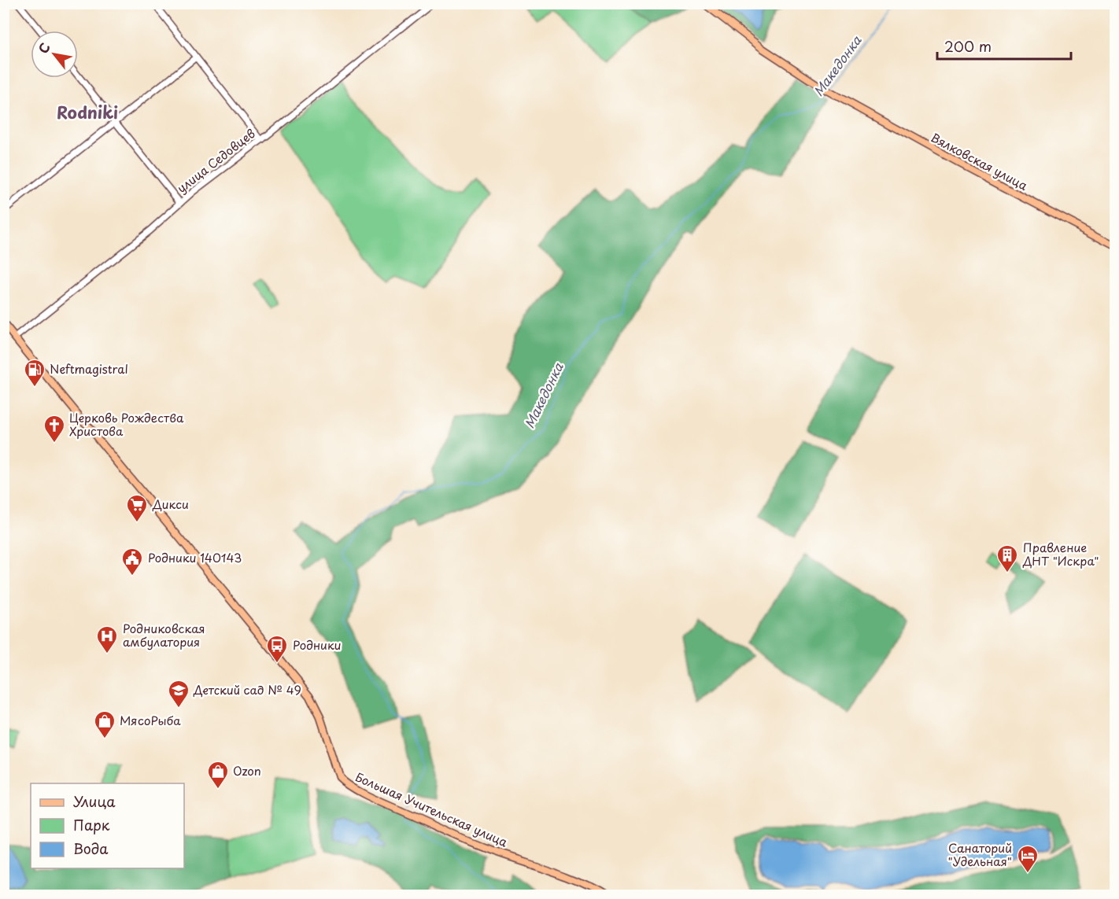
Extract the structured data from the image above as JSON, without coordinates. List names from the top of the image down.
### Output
{
  "streets": {
    "main road": ["Вялковская улица", "Большая Учительская улица"],
    "street": ["улица Седовцев"]
  },
  "crossings": [
    ["улица Седовцев", "Большая Учительская улица"]
  ],
  "districts": ["Rodniki"],
  "water": ["Македонка"],
  "places": {
    "fuel station": ["Neftmagistral"],
    "church": ["Церковь Рождества Христова"],
    "supermarket": ["Дикси"],
    "building": ["Правление ДНТ \"Искра\""],
    "public building": ["Родники 140143"],
    "hospital": ["Родниковская амбулатория"],
    "bus stop": ["Родники"],
    "school or university": ["Детский сад № 49"],
    "shop": ["МясоРыба", "Ozon"],
    "hotel": ["Санаторий \"Удельная\""]
  },
  "legend": ["Улица", "Парк", "Вода"],
  "scale_bar": "200 m",
  "north": "top left"
}
